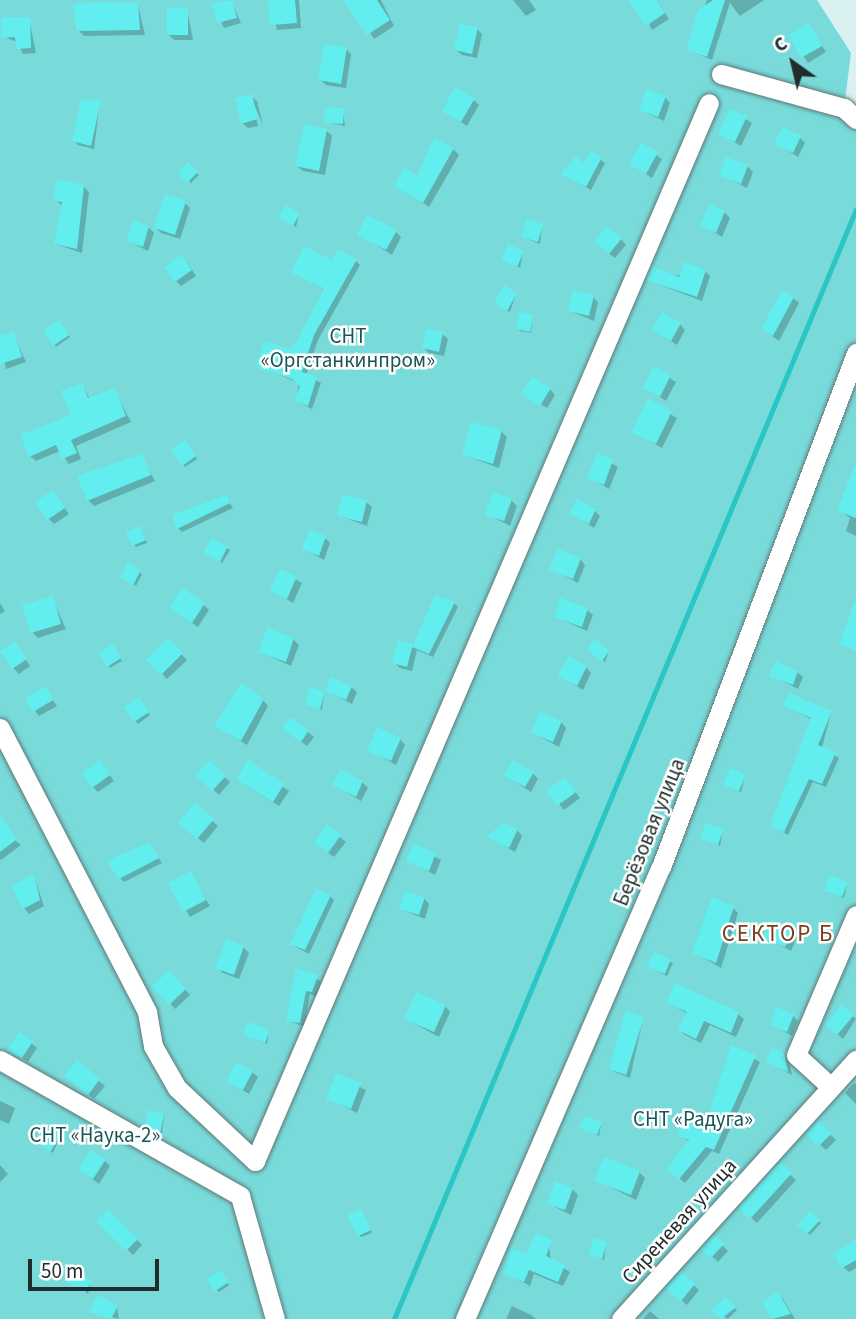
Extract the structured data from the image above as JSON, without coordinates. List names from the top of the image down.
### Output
{
  "streets": {
    "street": ["Берёзовая улица", "Сиреневая улица"]
  },
  "districts": ["СЕКТОР Б"],
  "parks": ["СНТ «Оргстанкинпром»", "СНТ «Радуга»", "СНТ «Наука-2»"],
  "scale_bar": "50 m",
  "north": "top left"
}
